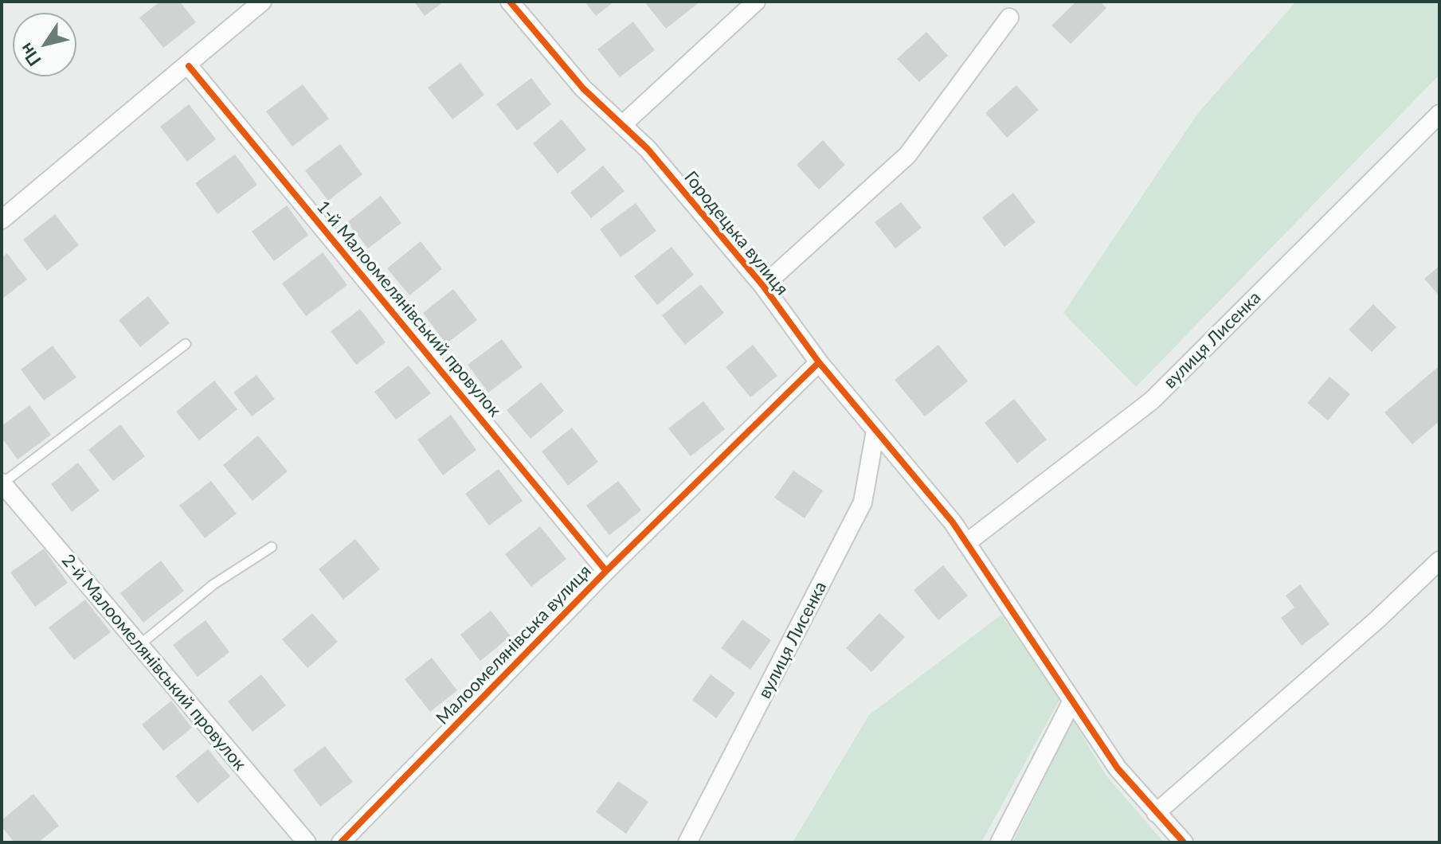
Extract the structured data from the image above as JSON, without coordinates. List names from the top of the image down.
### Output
{
  "streets": {
    "street": [
      "Городецька вулиця",
      "1-й Малоомелянівський провулок",
      "вулиця Лисенка",
      "Малоомелянівська вулиця",
      "2-й Малоомелянівський провулок"
    ]
  },
  "crossings": [
    ["Городецька вулиця", "вулиця Лисенка"],
    ["Городецька вулиця", "Малоомелянівська вулиця"],
    ["1-й Малоомелянівський провулок", "Малоомелянівська вулиця"]
  ],
  "north": "bottom left"
}
